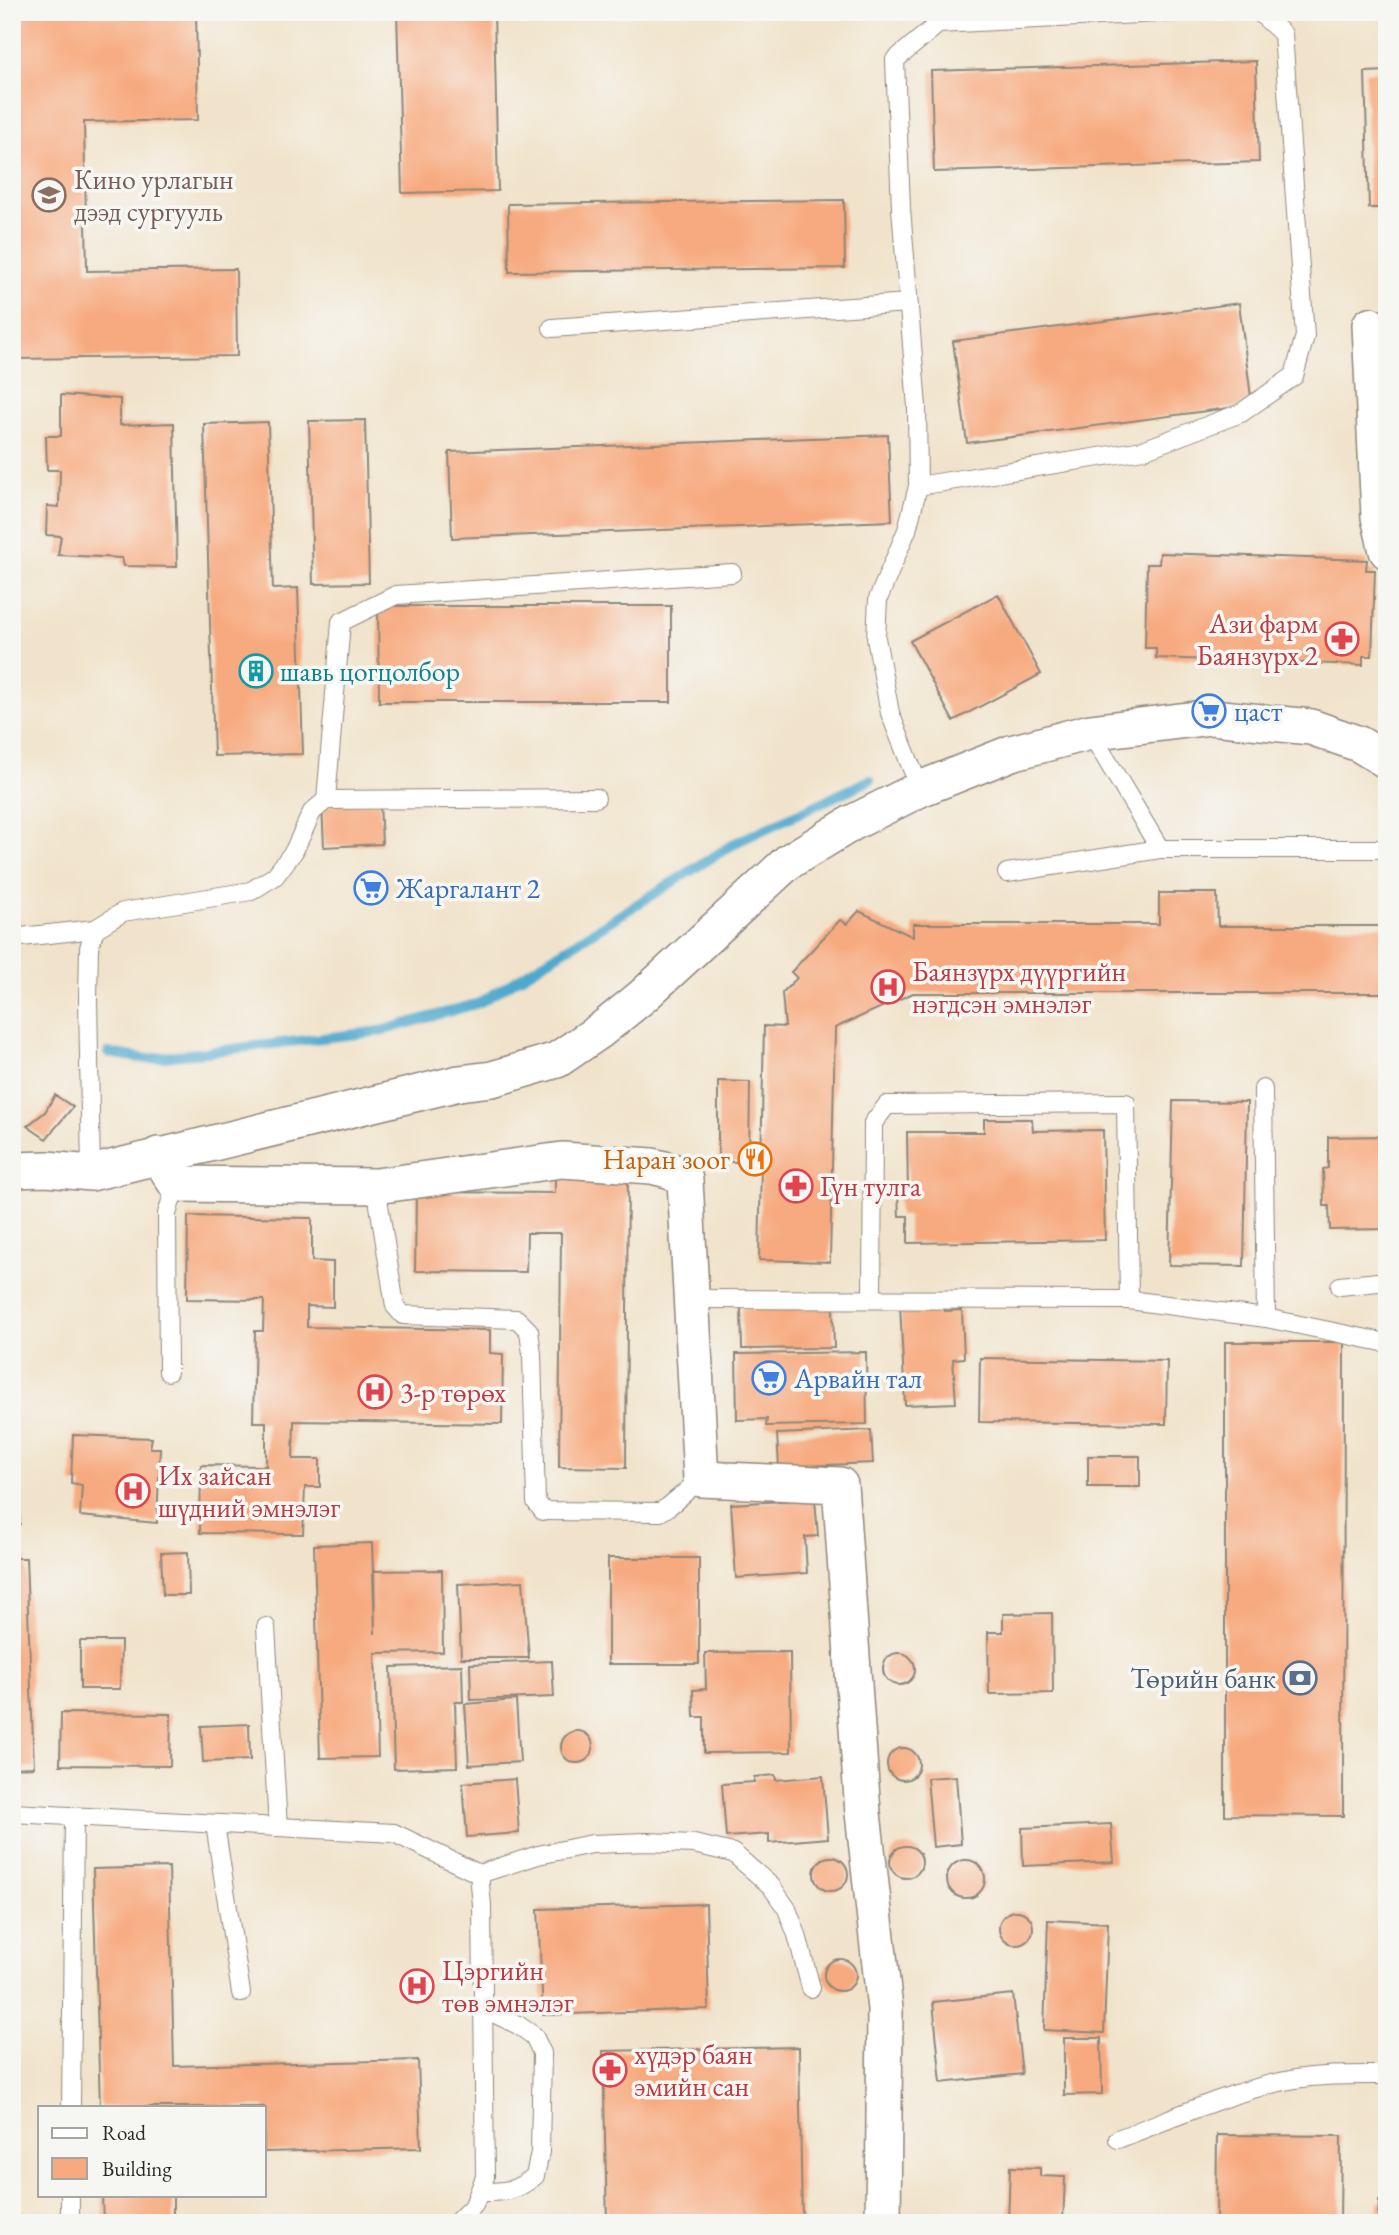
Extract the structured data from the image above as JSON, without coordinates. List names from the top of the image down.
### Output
{
  "places": {
    "school or university": ["Кино урлагын дээд сургууль"],
    "pharmacy": ["Ази фарм Баянзүрх 2", "Гүн тулга", "хүдэр баян эмийн сан"],
    "building": ["шавь цогцолбор"],
    "supermarket": ["цаст", "Жаргалант 2", "Арвайн тал"],
    "hospital": [
      "Баянзүрх дүүргийн нэгдсэн эмнэлэг",
      "3-р төрөх",
      "Их зайсан шүдний эмнэлэг",
      "Цэргийн төв эмнэлэг"
    ],
    "restaurant": ["Наран зоог"],
    "bank": ["Төрийн банк"]
  },
  "legend": ["Road", "Building"]
}
